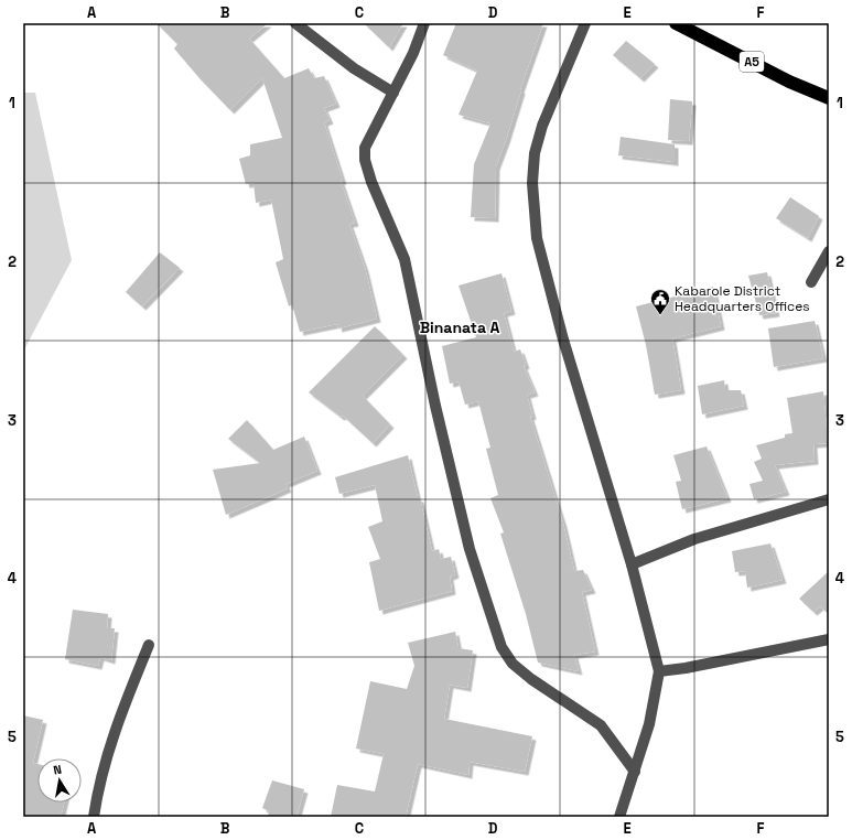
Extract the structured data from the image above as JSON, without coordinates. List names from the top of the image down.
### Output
{
  "streets": {
    "highway": ["A5"]
  },
  "districts": ["Binanata A"],
  "places": {
    "public building": ["Kabarole District Headquarters Offices"]
  },
  "north": "top",
  "grid": {
    "columns": [
      "A",
      "B",
      "C",
      "D",
      "E",
      "F"
    ],
    "rows": [
      "1",
      "2",
      "3",
      "4",
      "5"
    ]
  }
}
